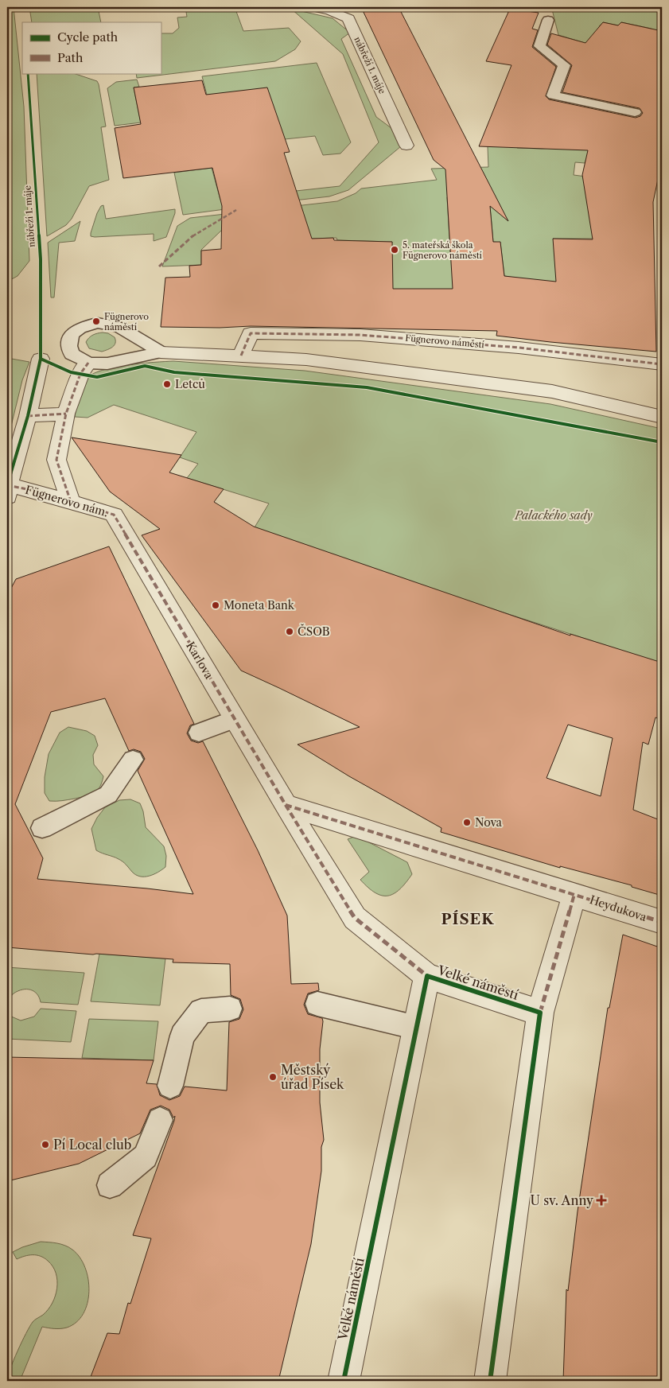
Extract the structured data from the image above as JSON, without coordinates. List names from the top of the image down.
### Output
{
  "streets": {
    "street": [
      "nábřeží 1. máje",
      "Fügnerovo náměstí",
      "Fügnerovo nám.",
      "Karlova",
      "Heydukova",
      "Velké náměstí"
    ]
  },
  "crossings": [
    ["Fügnerovo nám.", "Karlova"],
    ["Karlova", "Velké náměstí"]
  ],
  "districts": ["PÍSEK"],
  "parks": ["Palackého sady"],
  "places": {
    "other": [
      "5. mateřská škola Fügnerovo náměstí",
      "Fügnerovo náměstí",
      "Letců",
      "Moneta Bank",
      "ČSOB",
      "Nova",
      "Městský úřad Písek",
      "Pí Local club"
    ],
    "health": ["U sv. Anny"]
  },
  "legend": ["Cycle path", "Path"]
}
